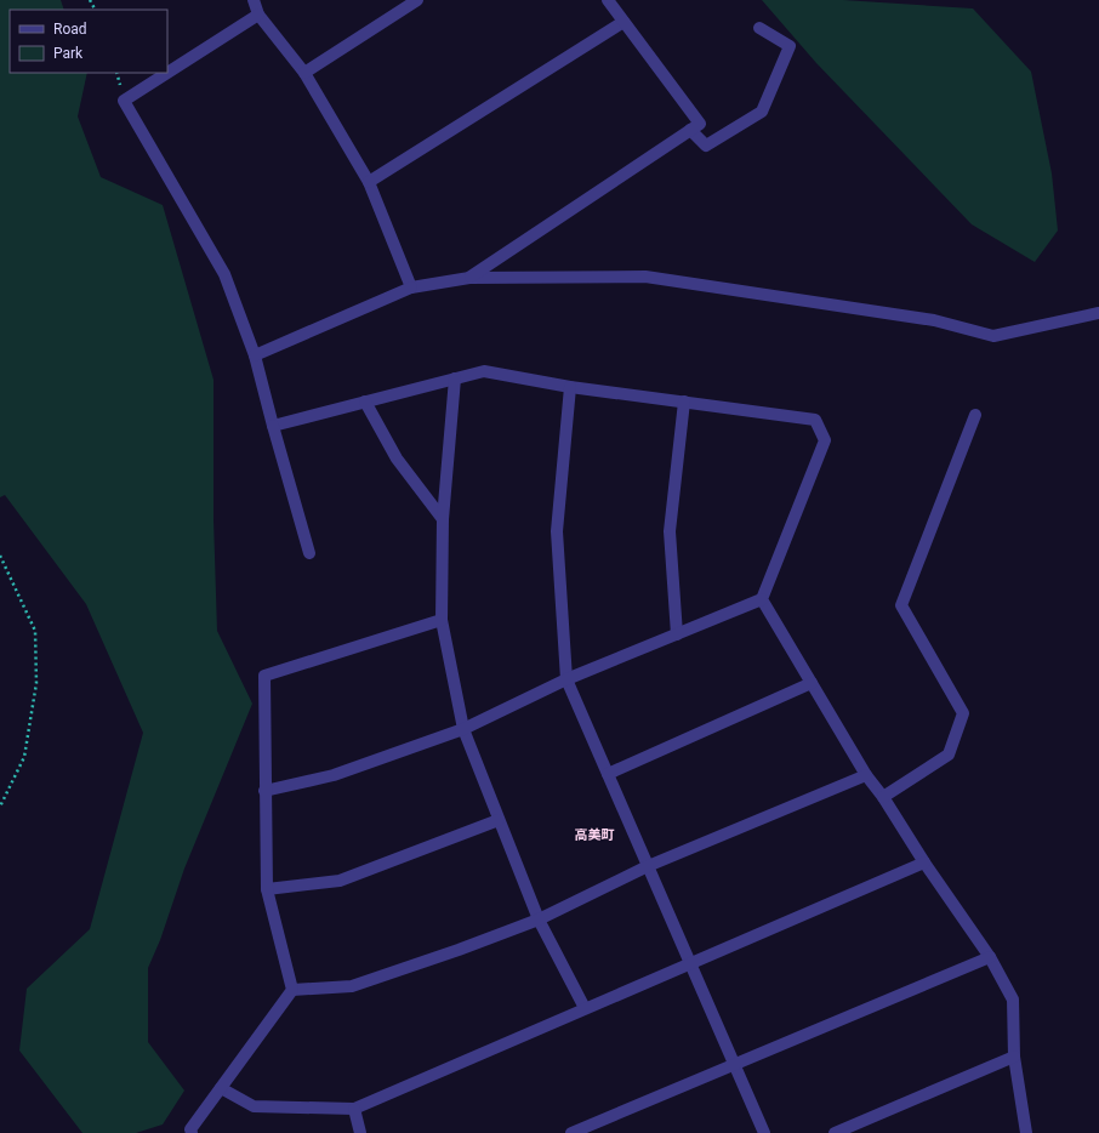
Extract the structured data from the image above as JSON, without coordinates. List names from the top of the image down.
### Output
{
  "districts": ["高美町"],
  "legend": ["Road", "Park"]
}
